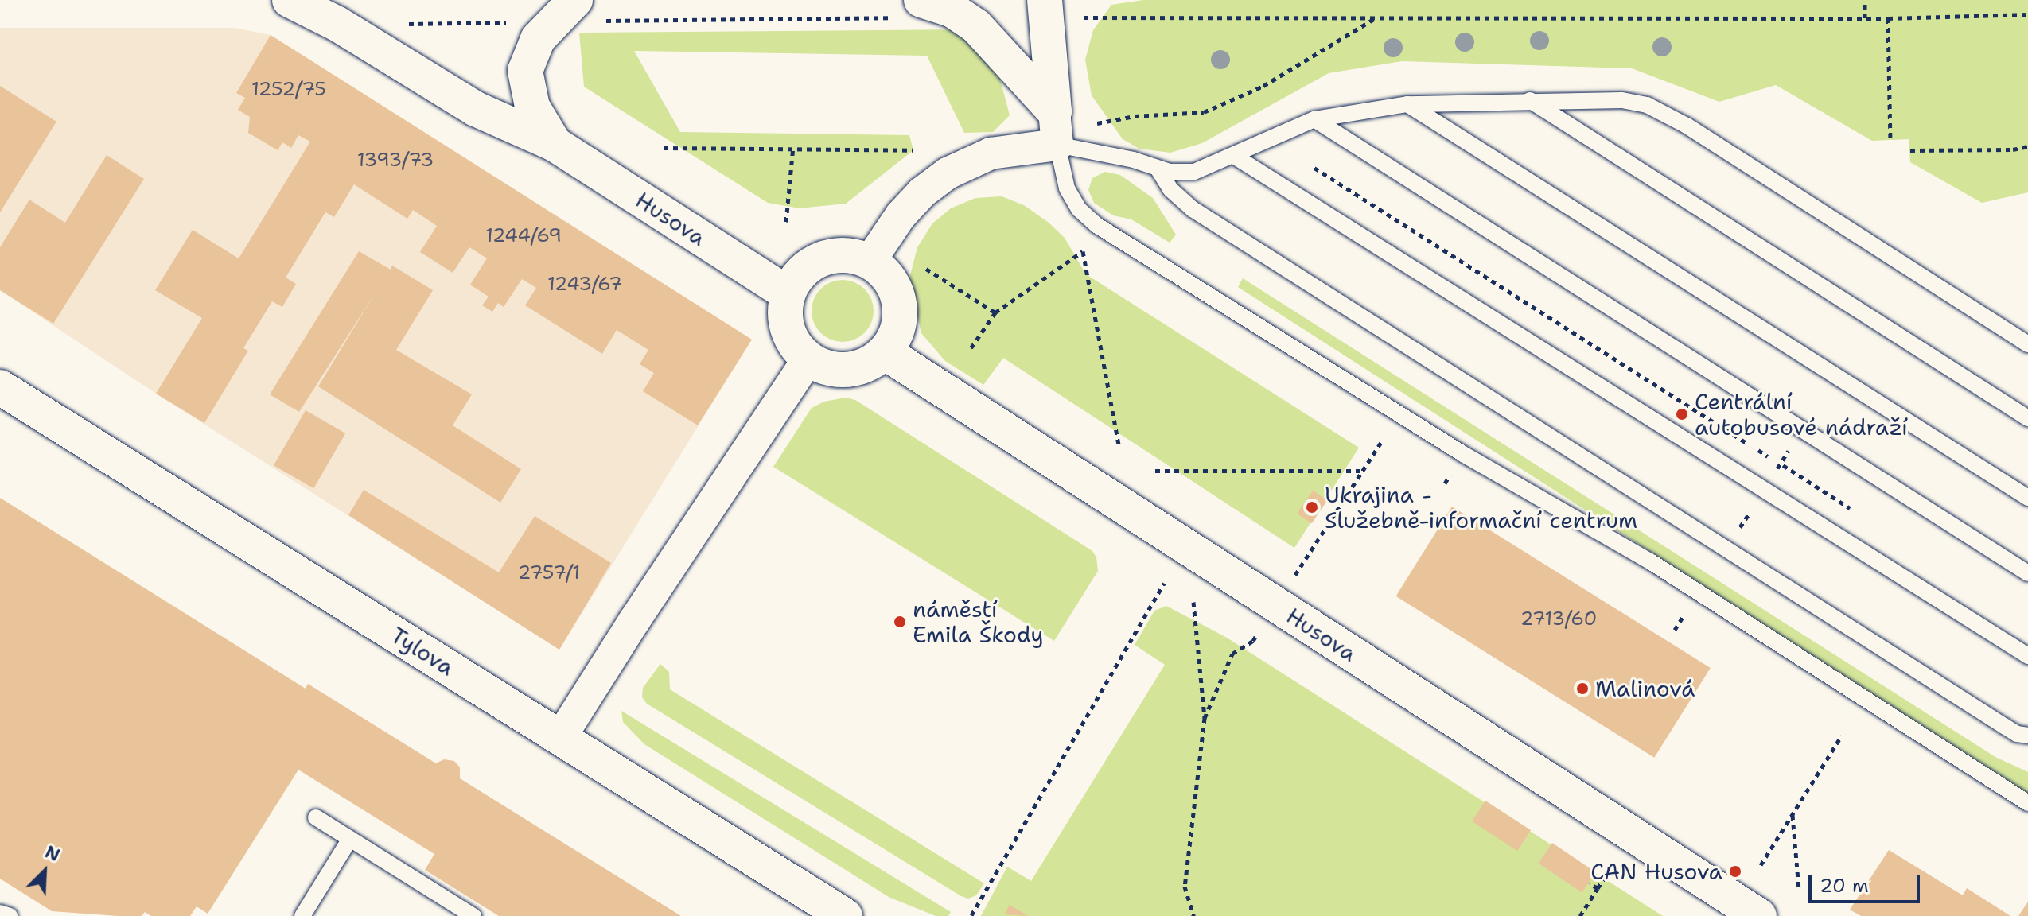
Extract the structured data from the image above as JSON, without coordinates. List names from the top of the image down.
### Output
{
  "streets": {
    "street": ["Husova", "Tylova"]
  },
  "places": [
    "Centrální autobusové nádraží",
    "Ukrajina - Služebně-informační centrum",
    "náměstí Emila Škody",
    "Malinová",
    "CAN Husova"
  ],
  "house_numbers": [
    "1252/75",
    "1393/73",
    "1244/69",
    "1243/67",
    "2757/1",
    "2713/60"
  ],
  "scale_bar": "20 m",
  "north": "top right"
}
